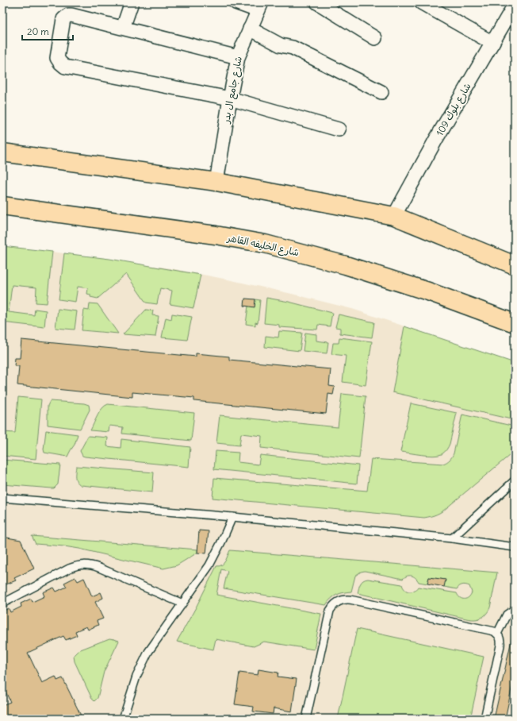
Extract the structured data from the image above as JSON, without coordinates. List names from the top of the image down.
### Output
{
  "streets": {
    "main road": ["شارع الخليفه القاهر"],
    "street": ["شارع جامع ال بدر", "شارع بلوك 109"]
  },
  "scale_bar": "20 m"
}
